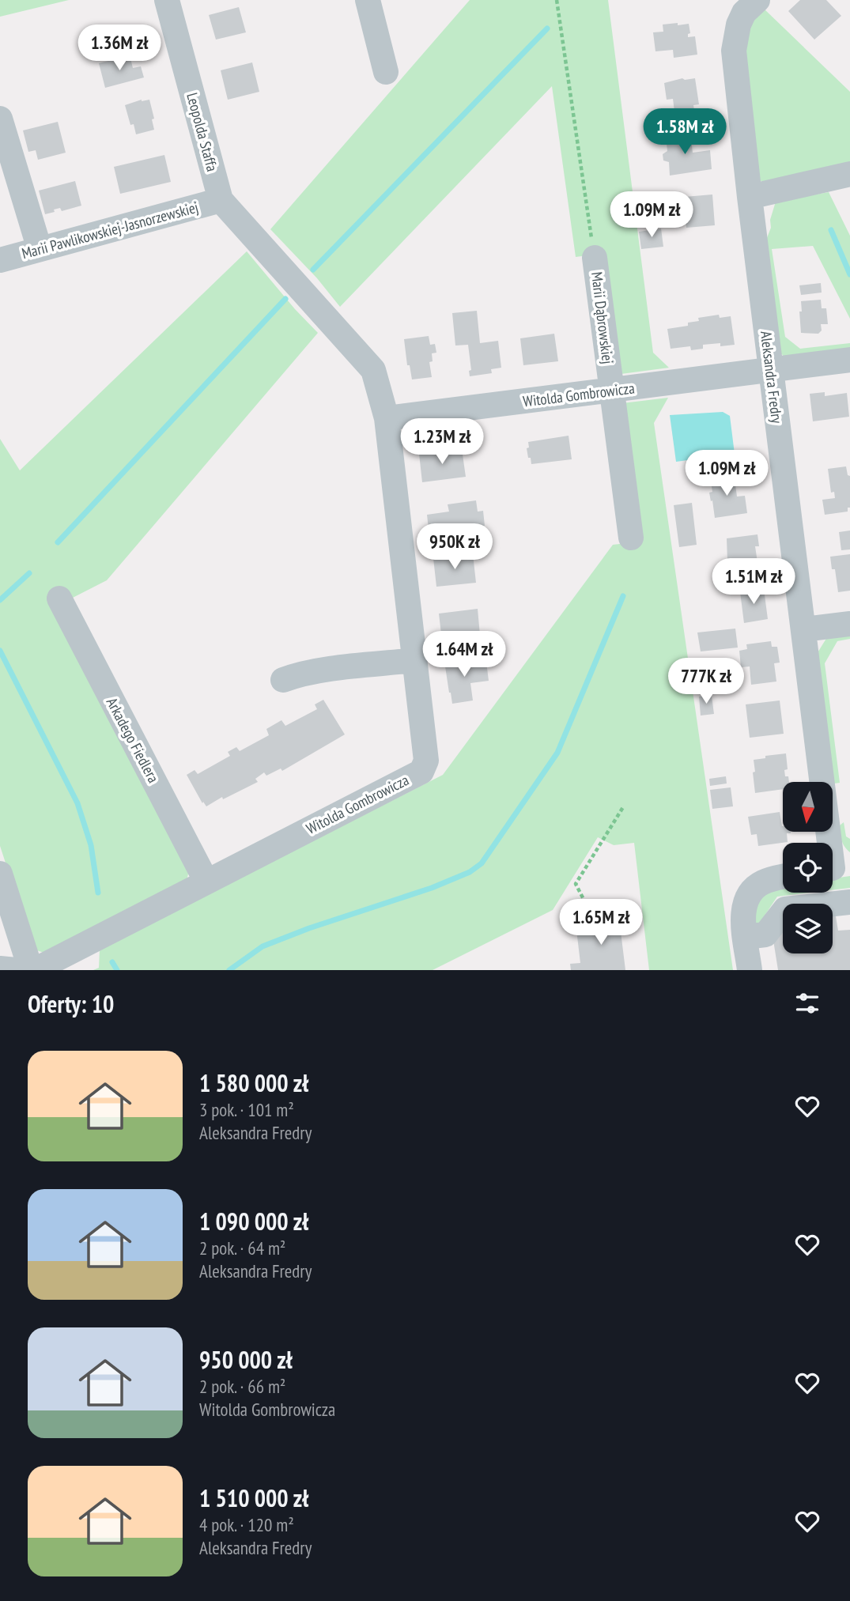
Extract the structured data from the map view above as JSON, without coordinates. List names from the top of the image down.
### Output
{
  "streets": {
    "street": [
      "Leopolda Staffa",
      "Marii Pawlikowskiej-Jasnorzewskiej",
      "Marii Dąbrowskiej",
      "Aleksandra Fredry",
      "Witolda Gombrowicza",
      "Arkadego Fiedlera"
    ]
  },
  "crossings": [
    ["Leopolda Staffa", "Marii Pawlikowskiej-Jasnorzewskiej"],
    ["Leopolda Staffa", "Witolda Gombrowicza"],
    ["Marii Pawlikowskiej-Jasnorzewskiej", "Witolda Gombrowicza"],
    ["Marii Dąbrowskiej", "Witolda Gombrowicza"],
    ["Aleksandra Fredry", "Witolda Gombrowicza"],
    ["Witolda Gombrowicza", "Arkadego Fiedlera"]
  ],
  "north": "bottom",
  "page": {
    "price": [
      "1.36M zł",
      "1.58M zł",
      "1.09M zł",
      "1.23M zł",
      "1.09M zł",
      "950K zł",
      "1.51M zł",
      "1.64M zł",
      "777K zł",
      "1.65M zł"
    ],
    "heading": "Oferty: 10",
    "list": [
      {
        "name": "1 580 000 zł",
        "note": "3 pok. · 101 m² · Aleksandra Fredry"
      },
      {
        "name": "1 090 000 zł",
        "note": "2 pok. · 64 m² · Aleksandra Fredry"
      },
      {
        "name": "950 000 zł",
        "note": "2 pok. · 66 m² · Witolda Gombrowicza"
      },
      {
        "name": "1 510 000 zł",
        "note": "4 pok. · 120 m² · Aleksandra Fredry"
      }
    ]
  }
}
